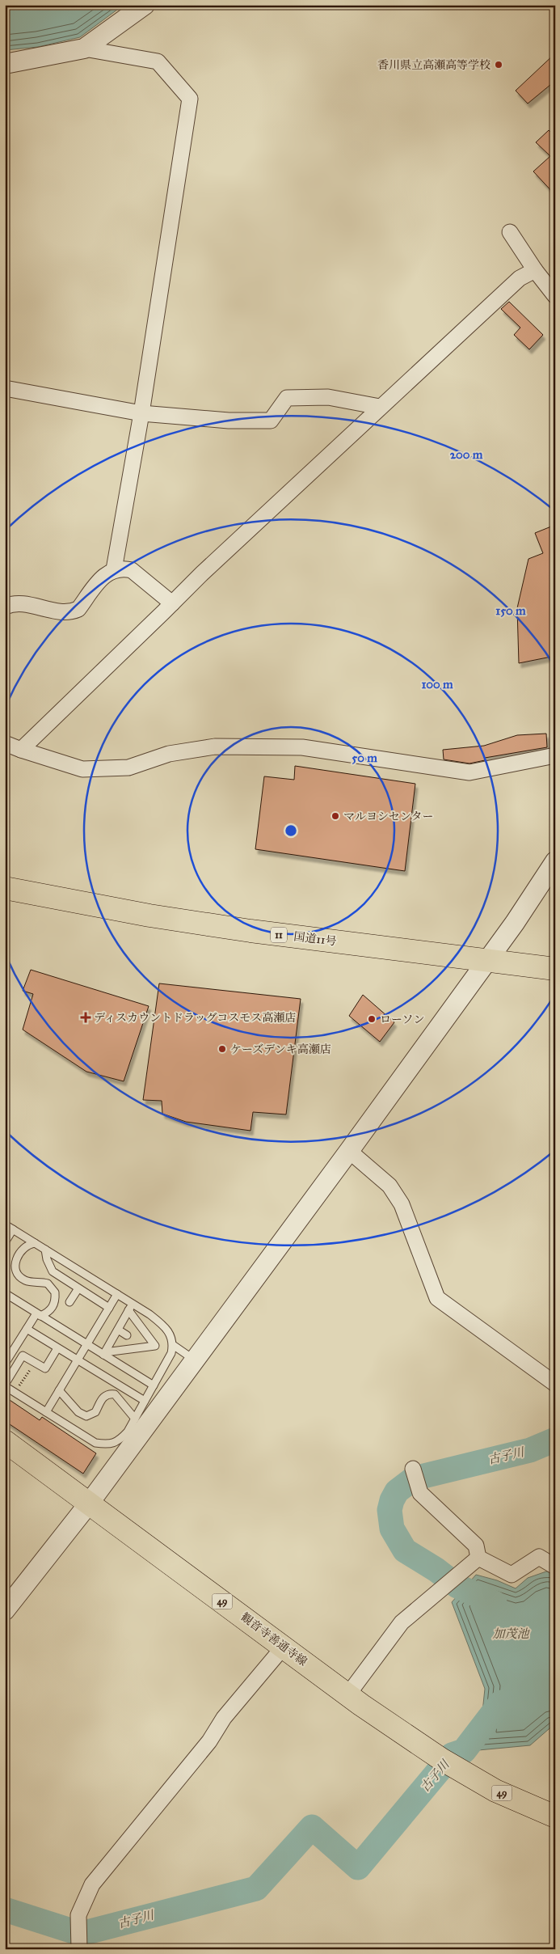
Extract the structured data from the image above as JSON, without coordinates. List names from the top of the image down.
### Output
{
  "streets": {
    "main road": [
      "11",
      "国道11号",
      "49",
      "観音寺善通寺線"
    ]
  },
  "water": ["古子川", "加茂池"],
  "places": {
    "other": [
      "香川県立高瀬高等学校",
      "マルヨシセンター",
      "ローソン",
      "ケーズデンキ高瀬店"
    ],
    "health": ["ディスカウントドラッグコスモス高瀬店"]
  },
  "rings": [
    "200 m",
    "150 m",
    "100 m",
    "50 m"
  ]
}
